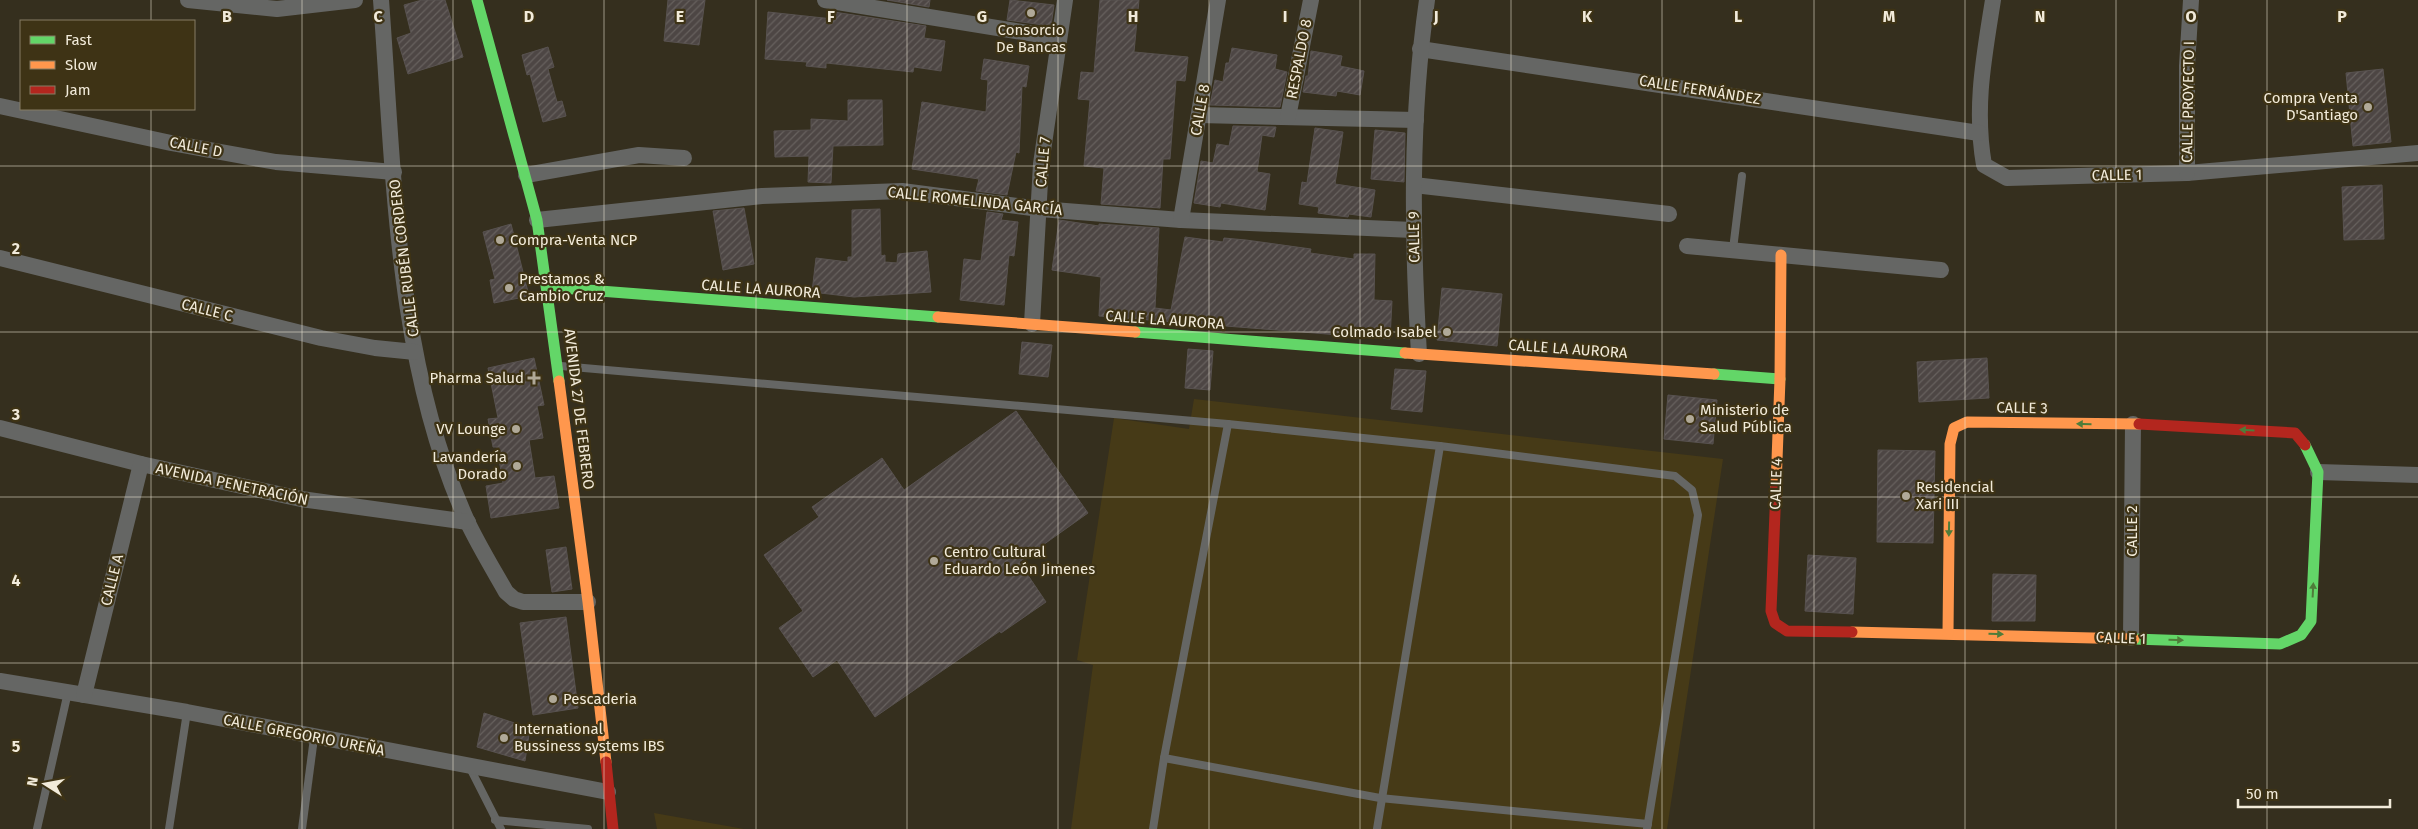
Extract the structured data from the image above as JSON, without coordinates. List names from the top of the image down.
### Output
{
  "streets": {
    "street": [
      "RESPALDO 8",
      "CALLE FERNÁNDEZ",
      "CALLE PROYECTO I",
      "CALLE 8",
      "CALLE D",
      "CALLE 7",
      "CALLE 1",
      "CALLE ROMELINDA GARCÍA",
      "CALLE 9",
      "CALLE RUBÉN CORDERO",
      "CALLE LA AURORA",
      "CALLE C",
      "CALLE 3",
      "AVENIDA 27 DE FEBRERO",
      "AVENIDA PENETRACIÓN",
      "CALLE 4",
      "CALLE 2",
      "CALLE A",
      "CALLE GREGORIO UREÑA"
    ]
  },
  "crossings": [
    ["CALLE FERNÁNDEZ", "CALLE 1"],
    ["CALLE FERNÁNDEZ", "CALLE 9"],
    ["CALLE PROYECTO I", "CALLE 1"],
    ["CALLE 8", "CALLE ROMELINDA GARCÍA"],
    ["CALLE D", "CALLE RUBÉN CORDERO"],
    ["CALLE 7", "CALLE ROMELINDA GARCÍA"],
    ["CALLE 7", "CALLE LA AURORA"],
    ["CALLE 1", "CALLE 3"],
    ["CALLE 1", "CALLE 4"],
    ["CALLE 1", "CALLE 2"],
    ["CALLE ROMELINDA GARCÍA", "CALLE 9"],
    ["CALLE ROMELINDA GARCÍA", "AVENIDA 27 DE FEBRERO"],
    ["CALLE 9", "CALLE LA AURORA"],
    ["CALLE RUBÉN CORDERO", "CALLE C"],
    ["CALLE RUBÉN CORDERO", "AVENIDA 27 DE FEBRERO"],
    ["CALLE RUBÉN CORDERO", "AVENIDA PENETRACIÓN"],
    ["CALLE LA AURORA", "AVENIDA 27 DE FEBRERO"],
    ["CALLE LA AURORA", "CALLE 4"],
    ["CALLE 3", "CALLE 2"],
    ["AVENIDA 27 DE FEBRERO", "CALLE GREGORIO UREÑA"],
    ["AVENIDA PENETRACIÓN", "CALLE A"],
    ["CALLE A", "CALLE GREGORIO UREÑA"]
  ],
  "places": {
    "other": [
      "Consorcio De Bancas",
      "Compra Venta D'Santiago",
      "Compra-Venta NCP",
      "Prestamos & Cambio Cruz",
      "Colmado Isabel",
      "Ministerio de Salud Pública",
      "VV Lounge",
      "Lavandería Dorado",
      "Residencial Xari III",
      "Centro Cultural Eduardo León Jimenes",
      "Pescaderia",
      "International Bussiness systems IBS"
    ],
    "health": ["Pharma Salud"]
  },
  "legend": ["Fast", "Slow", "Jam"],
  "scale_bar": "50 m",
  "north": "left",
  "grid": {
    "columns": [
      "B",
      "C",
      "D",
      "E",
      "F",
      "G",
      "H",
      "I",
      "J",
      "K",
      "L",
      "M",
      "N",
      "O",
      "P"
    ],
    "rows": [
      "2",
      "3",
      "4",
      "5"
    ]
  }
}
